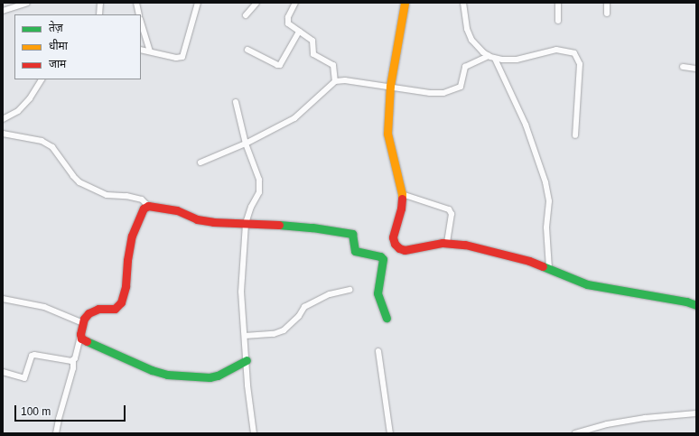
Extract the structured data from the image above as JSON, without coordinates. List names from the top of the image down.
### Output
{
  "legend": ["तेज़", "धीमा", "जाम"],
  "scale_bar": "100 m"
}
